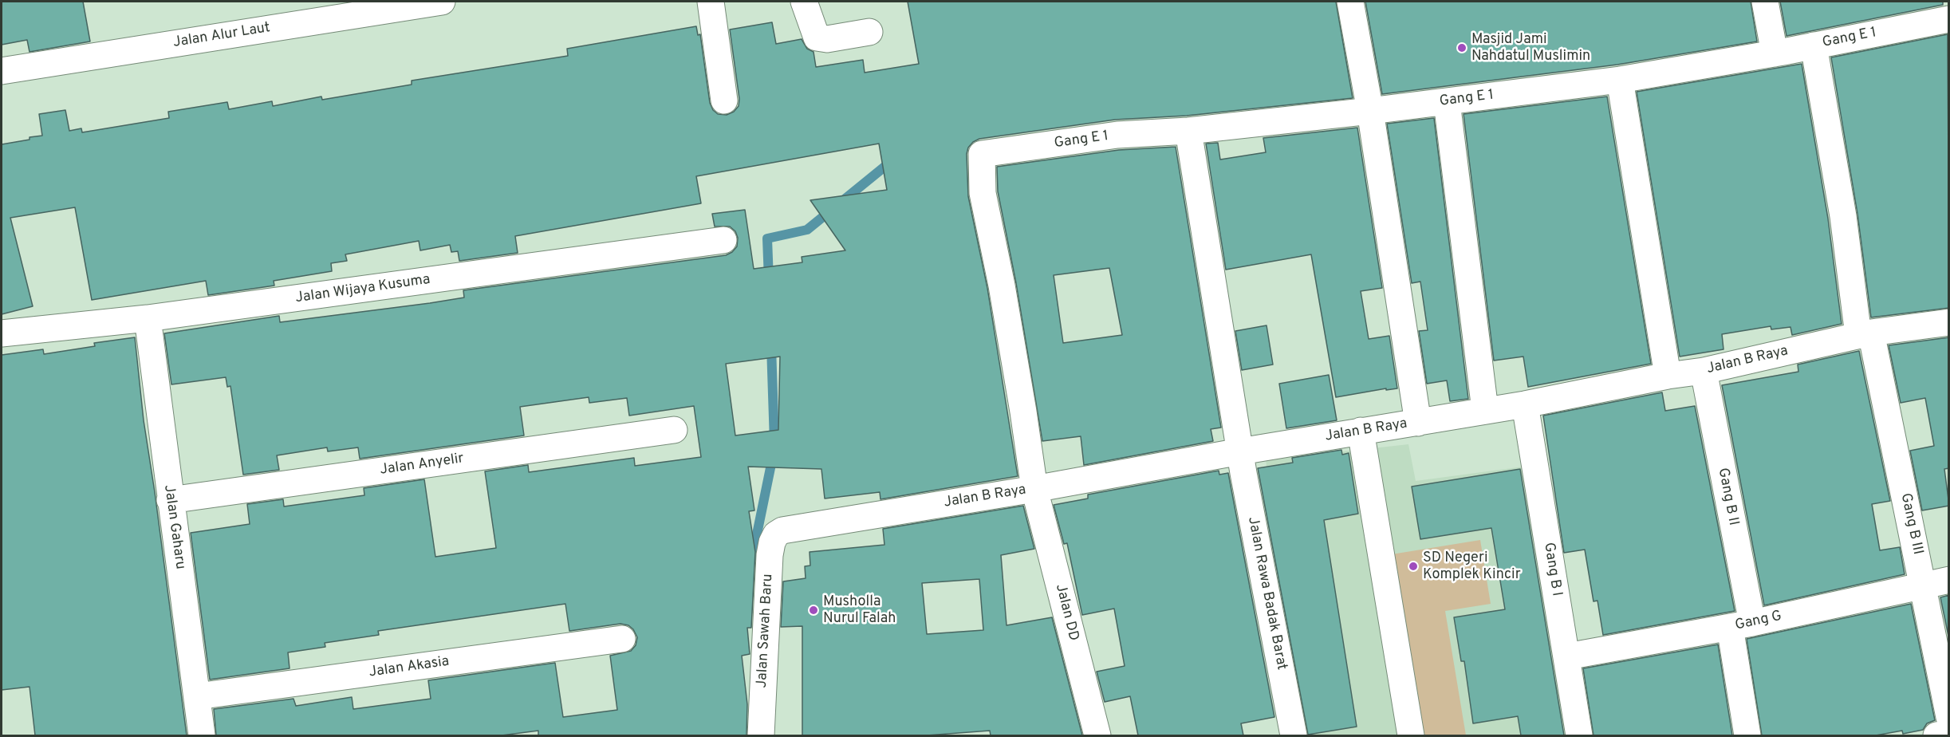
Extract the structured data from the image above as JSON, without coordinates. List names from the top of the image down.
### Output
{
  "streets": {
    "street": [
      "Jalan Alur Laut",
      "Gang E 1",
      "Jalan Wijaya Kusuma",
      "Jalan B Raya",
      "Jalan Anyelir",
      "Gang B II",
      "Gang B III",
      "Jalan Gaharu",
      "Gang B I",
      "Jalan Rawa Badak Barat",
      "Jalan DD",
      "Gang G",
      "Jalan Sawah Baru",
      "Jalan Akasia"
    ]
  },
  "crossings": [
    ["Gang E 1", "Gang B III"],
    ["Gang E 1", "Jalan Rawa Badak Barat"],
    ["Gang E 1", "Jalan DD"],
    ["Jalan Wijaya Kusuma", "Jalan Gaharu"],
    ["Jalan B Raya", "Gang B II"],
    ["Jalan B Raya", "Gang B III"],
    ["Jalan B Raya", "Gang B I"],
    ["Jalan B Raya", "Jalan Rawa Badak Barat"],
    ["Jalan B Raya", "Jalan DD"],
    ["Jalan B Raya", "Jalan Sawah Baru"],
    ["Jalan Anyelir", "Jalan Gaharu"],
    ["Gang B II", "Gang G"],
    ["Gang B III", "Gang G"],
    ["Jalan Gaharu", "Jalan Akasia"],
    ["Gang B I", "Gang G"]
  ],
  "places": ["Masjid Jami Nahdatul Muslimin", "SD Negeri Komplek Kincir", "Musholla Nurul Falah"]
}
